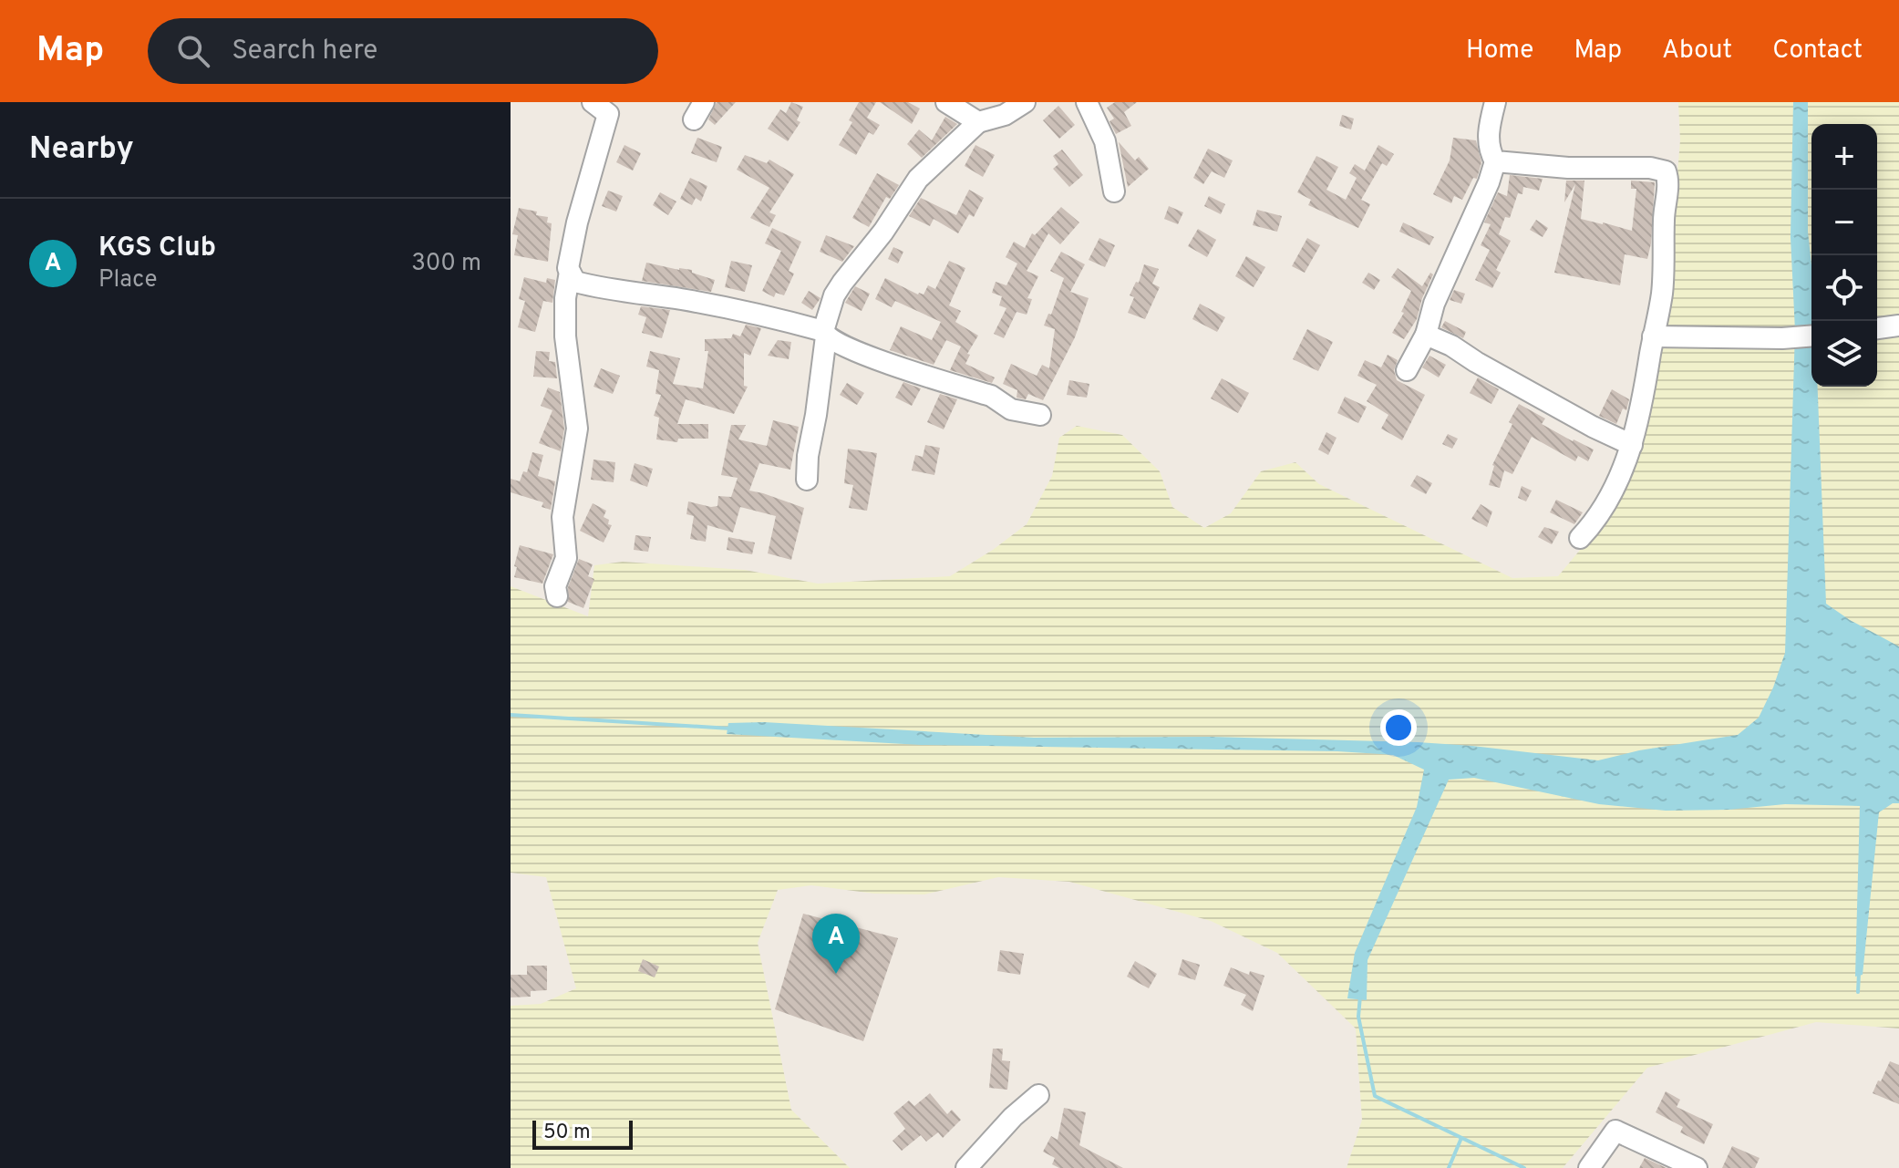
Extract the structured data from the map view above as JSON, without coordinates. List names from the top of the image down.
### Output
{
  "scale_bar": "50 m",
  "page": {
    "header": "Map",
    "search": "Search here",
    "nav": [
      "Home",
      "Map",
      "About",
      "Contact"
    ],
    "heading": "Nearby",
    "map_buttons": ["+", "−"],
    "list": [
      {
        "mark": "A",
        "name": "KGS Club",
        "note": "Place",
        "value": "300 m"
      }
    ],
    "pins": "A",
    "scale": "50 m"
  }
}
